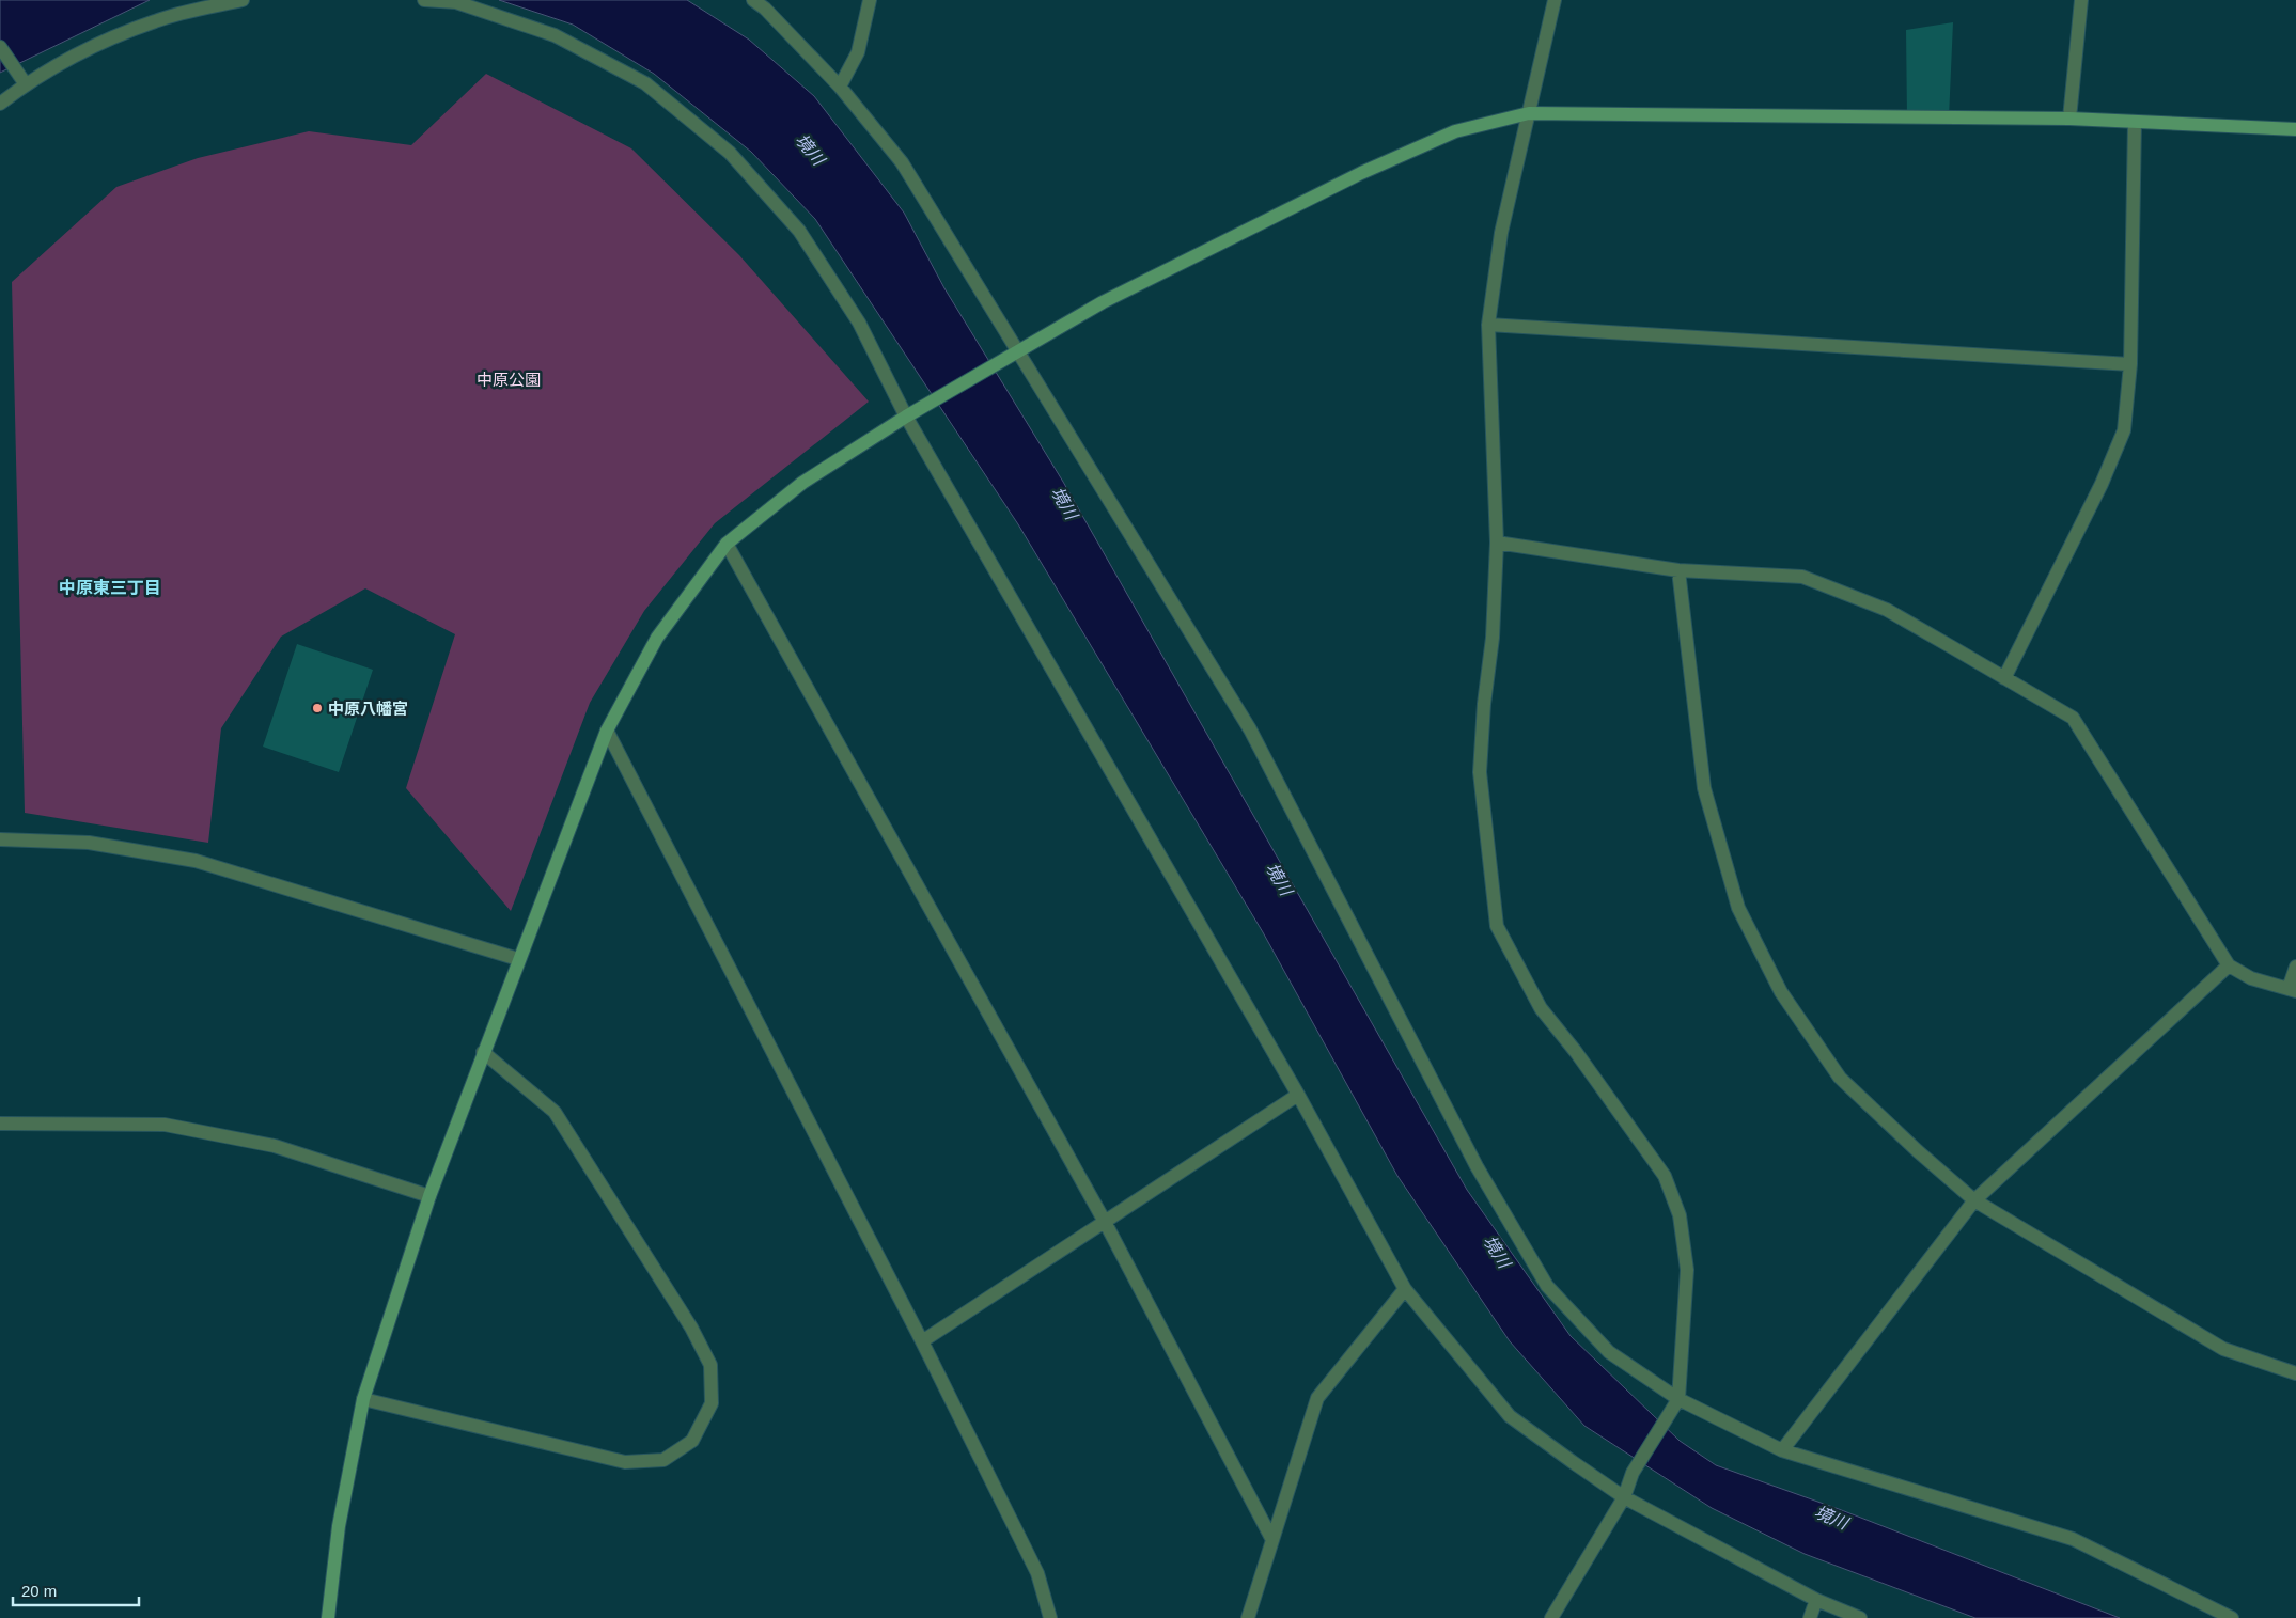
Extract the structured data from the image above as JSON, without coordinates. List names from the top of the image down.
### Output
{
  "districts": ["中原東三丁目"],
  "water": ["境川"],
  "parks": ["中原公園"],
  "places": ["中原八幡宮"],
  "scale_bar": "20 m"
}
